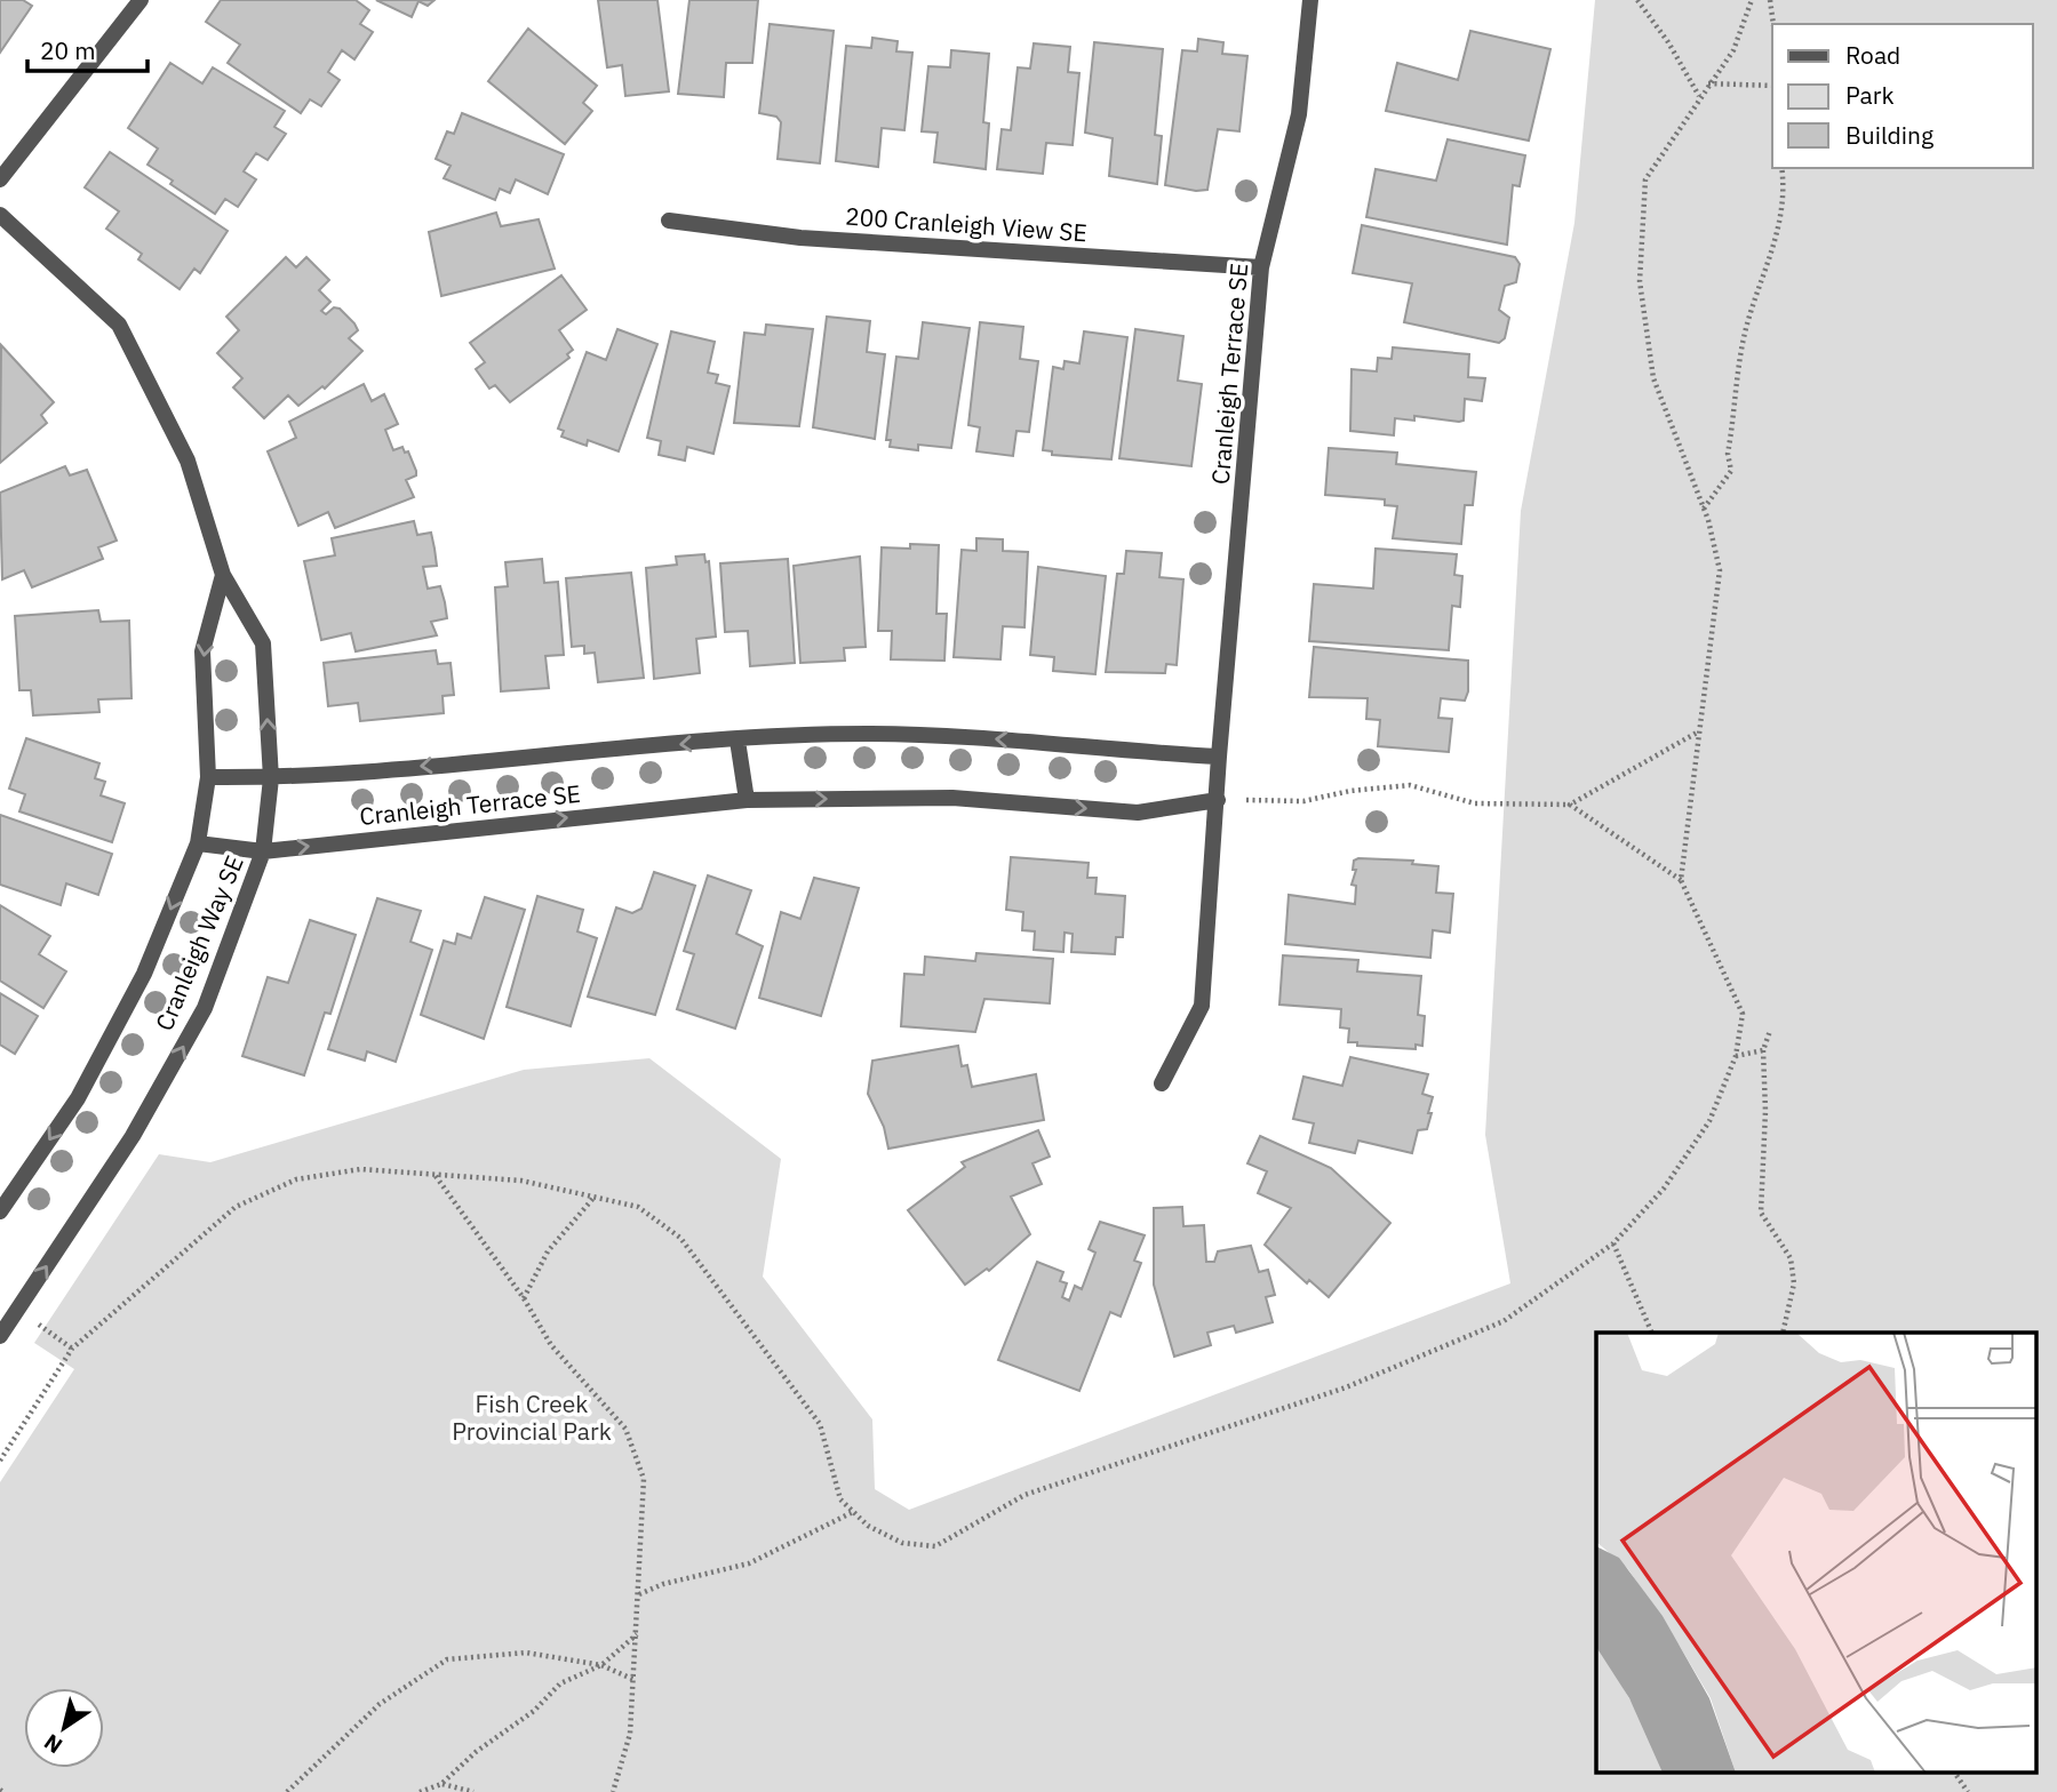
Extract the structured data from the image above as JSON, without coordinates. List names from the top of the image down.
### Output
{
  "streets": {
    "street": ["200 Cranleigh View SE", "Cranleigh Terrace SE", "Cranleigh Way SE"]
  },
  "crossings": [
    ["200 Cranleigh View SE", "Cranleigh Terrace SE"],
    ["Cranleigh Terrace SE", "Cranleigh Way SE"]
  ],
  "parks": ["Fish Creek Provincial Park"],
  "legend": ["Road", "Park", "Building"],
  "scale_bar": "20 m",
  "north": "bottom left"
}
